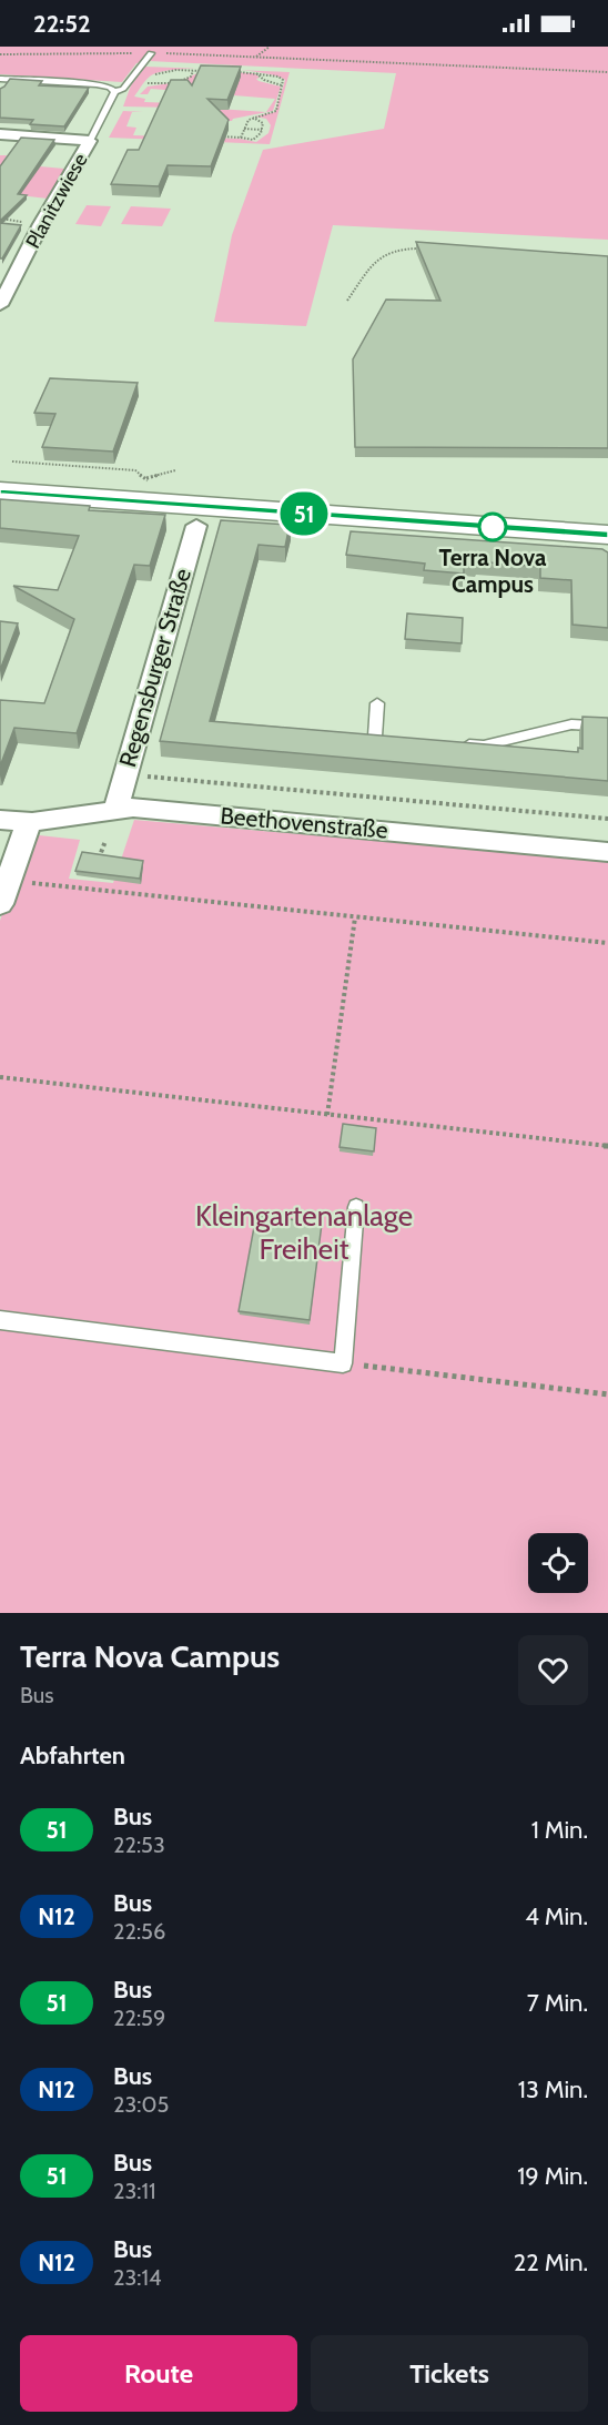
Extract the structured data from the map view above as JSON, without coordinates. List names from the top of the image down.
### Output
{
  "streets": {
    "street": ["Planitzwiese", "Regensburger Straße", "Beethovenstraße"]
  },
  "crossings": [
    ["Regensburger Straße", "Beethovenstraße"]
  ],
  "parks": ["Kleingartenanlage Freiheit"],
  "places": ["Terra Nova Campus"],
  "lines": ["bus line 51"],
  "page": {
    "status": "22:52",
    "on_map": "51",
    "heading": [
      ["Terra Nova Campus", "Bus"],
      "Abfahrten"
    ],
    "list": [
      {
        "mark": "51",
        "name": "Bus",
        "note": "22:53",
        "value": "1 Min."
      },
      {
        "mark": "N12",
        "name": "Bus",
        "note": "22:56",
        "value": "4 Min."
      },
      {
        "mark": "51",
        "name": "Bus",
        "note": "22:59",
        "value": "7 Min."
      },
      {
        "mark": "N12",
        "name": "Bus",
        "note": "23:05",
        "value": "13 Min."
      },
      {
        "mark": "51",
        "name": "Bus",
        "note": "23:11",
        "value": "19 Min."
      },
      {
        "mark": "N12",
        "name": "Bus",
        "note": "23:14",
        "value": "22 Min."
      }
    ],
    "buttons": ["Route", "Tickets"]
  }
}
